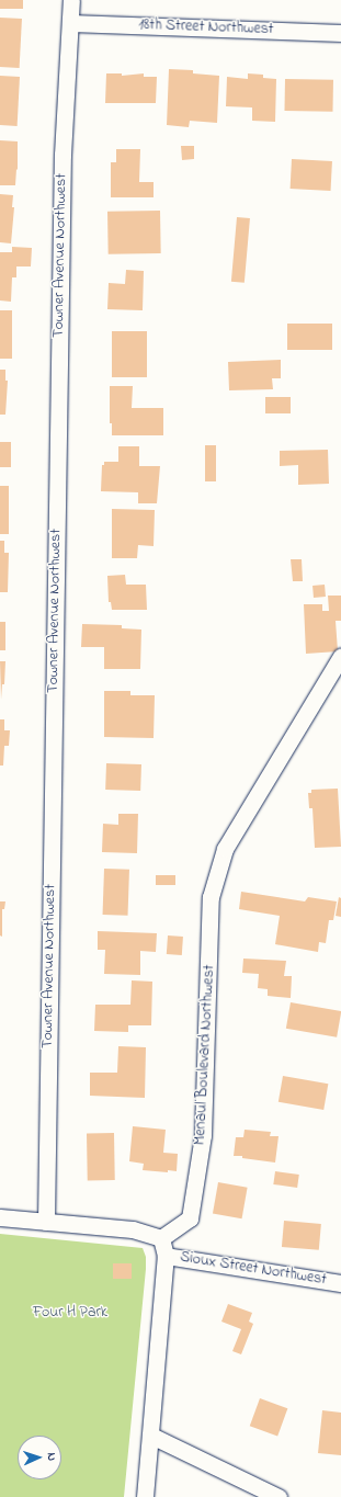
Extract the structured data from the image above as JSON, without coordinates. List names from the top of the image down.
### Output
{
  "streets": {
    "street": [
      "18th Street Northwest",
      "Towner Avenue Northwest",
      "Menaul Boulevard Northwest",
      "Sioux Street Northwest"
    ]
  },
  "crossings": [
    ["18th Street Northwest", "Towner Avenue Northwest"]
  ],
  "parks": ["Four H Park"],
  "north": "right"
}
